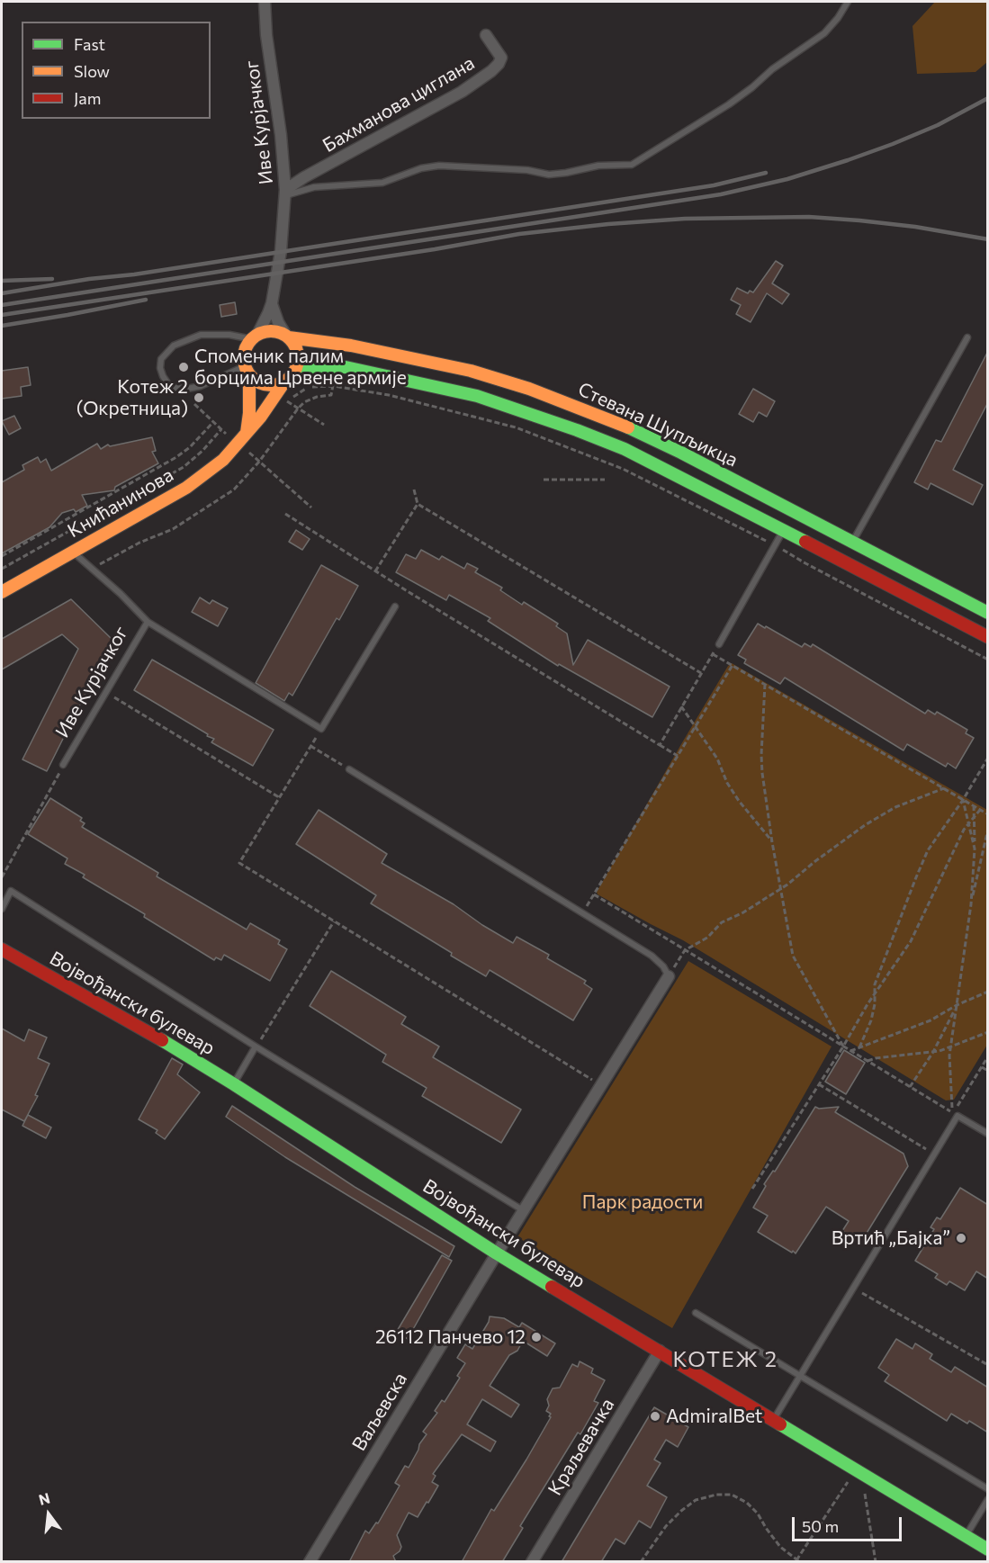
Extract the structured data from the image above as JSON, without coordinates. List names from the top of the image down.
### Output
{
  "streets": {
    "main road": ["Стевана Шупљикца", "Книћанинова", "Војвођански булевар"],
    "street": [
      "Бахманова циглана",
      "Иве Курјачког",
      "Ваљевска",
      "Краљевачка"
    ]
  },
  "crossings": [
    ["Бахманова циглана", "Иве Курјачког"],
    ["Иве Курјачког", "Стевана Шупљикца"],
    ["Иве Курјачког", "Книћанинова"],
    ["Стевана Шупљикца", "Книћанинова"],
    ["Војвођански булевар", "Ваљевска"],
    ["Војвођански булевар", "Краљевачка"]
  ],
  "districts": ["КОТЕЖ 2"],
  "parks": ["Парк радости"],
  "places": [
    "Споменик палим борцима Црвене армије",
    "Котеж 2 (Окретница)",
    "Вртић „Бајка”",
    "26112 Панчево 12",
    "AdmiralBet"
  ],
  "legend": ["Fast", "Slow", "Jam"],
  "scale_bar": "50 m",
  "north": "top"
}
